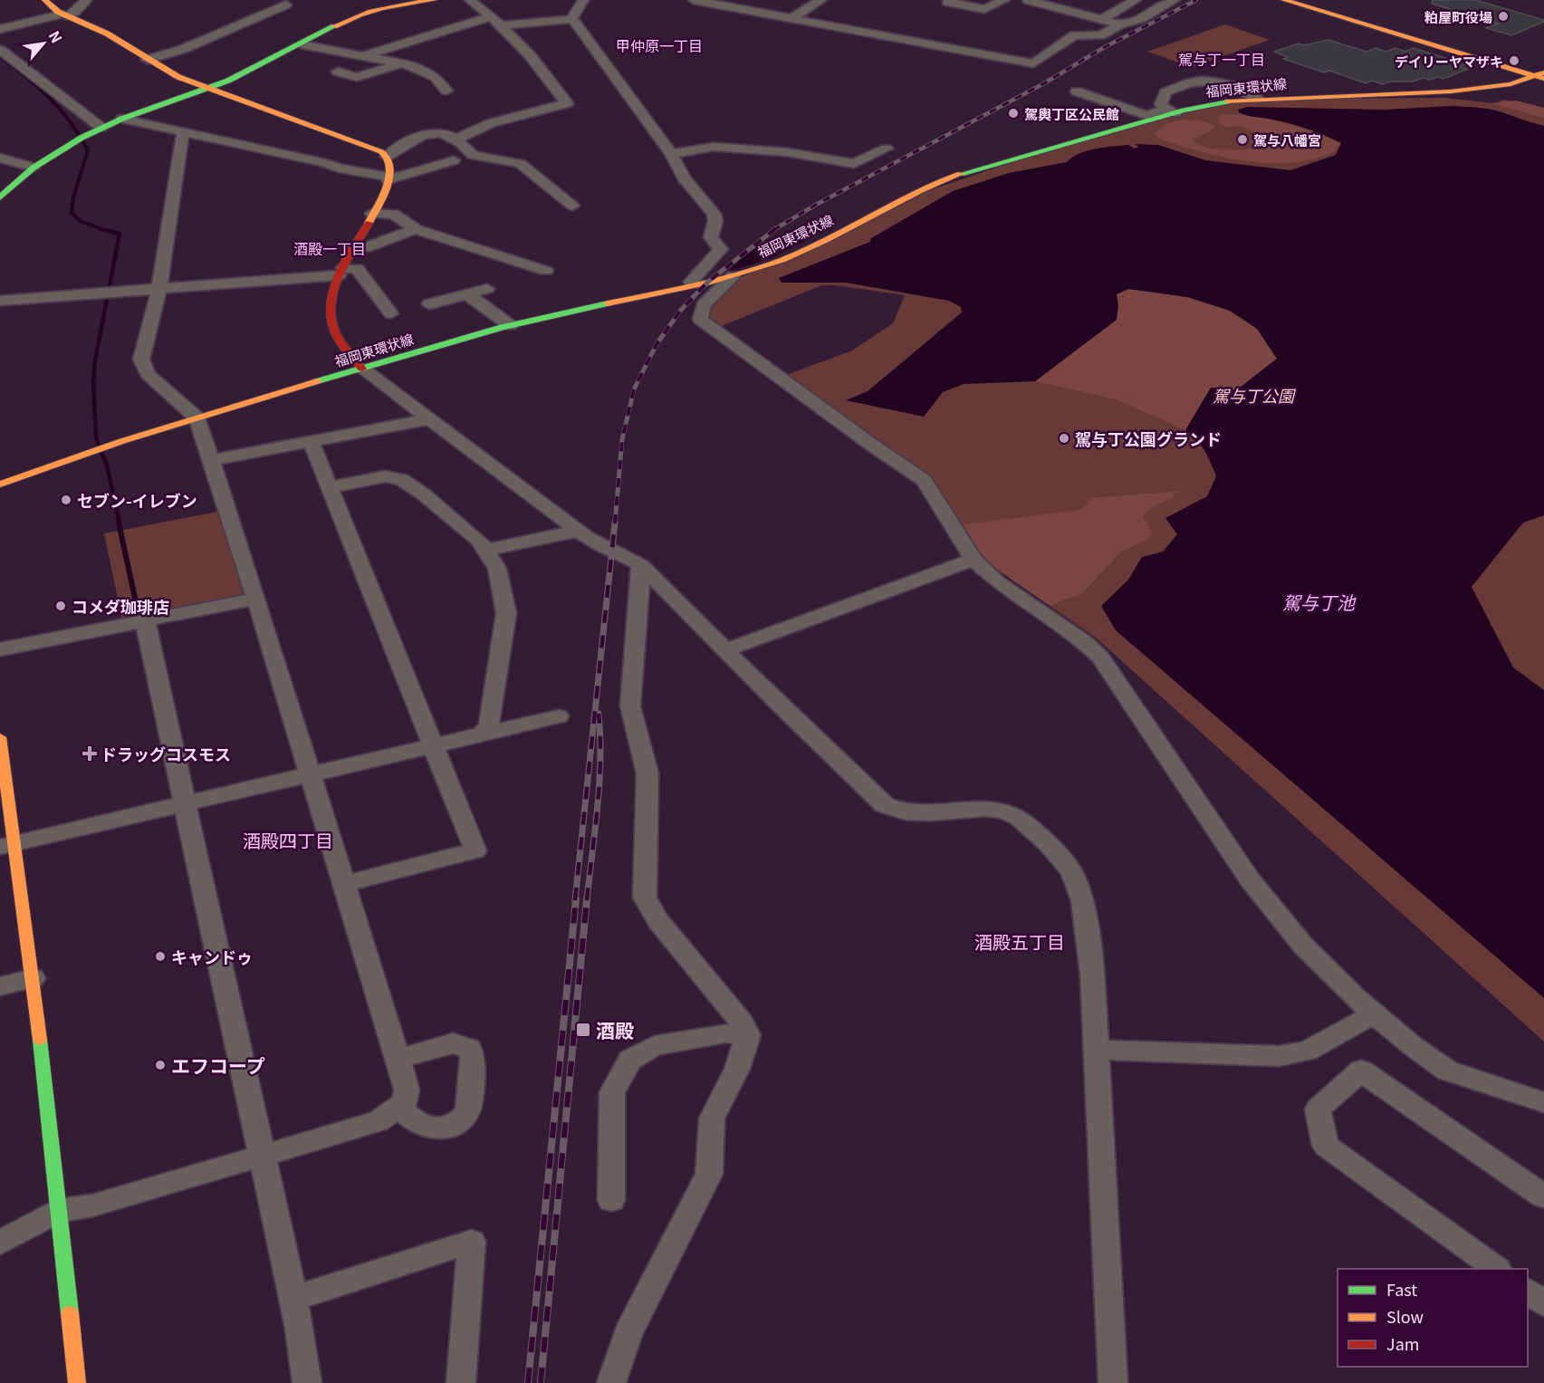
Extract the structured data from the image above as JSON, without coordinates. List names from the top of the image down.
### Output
{
  "streets": {
    "street": ["福岡東環状線"]
  },
  "districts": [
    "甲仲原一丁目",
    "駕与丁一丁目",
    "酒殿一丁目",
    "酒殿四丁目",
    "酒殿五丁目"
  ],
  "water": ["駕与丁池"],
  "parks": ["駕与丁公園"],
  "places": {
    "other": [
      "粕屋町役場",
      "デイリーヤマザキ",
      "駕輿丁区公民館",
      "駕与八幡宮",
      "駕与丁公園グランド",
      "セブン-イレブン",
      "コメダ珈琲店",
      "キャンドゥ",
      "エフコープ"
    ],
    "health": ["ドラッグコスモス"],
    "transit": ["酒殿"]
  },
  "legend": ["Fast", "Slow", "Jam"],
  "north": "top right"
}
